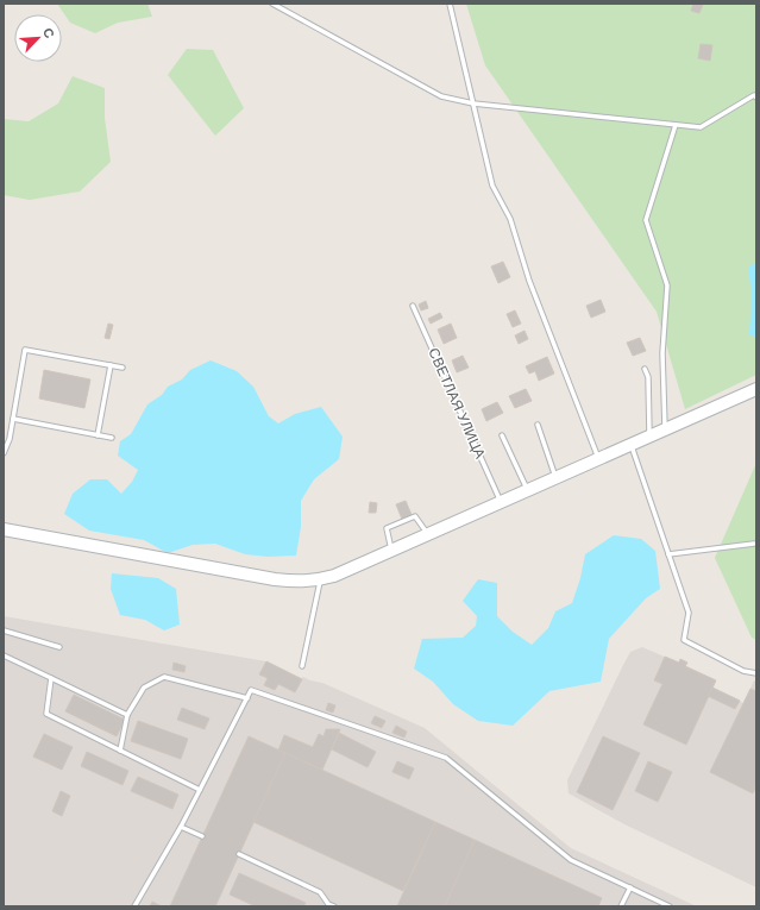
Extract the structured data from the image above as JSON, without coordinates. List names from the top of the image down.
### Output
{
  "streets": {
    "lane": ["СВЕТЛАЯ УЛИЦА"]
  },
  "north": "top right"
}
